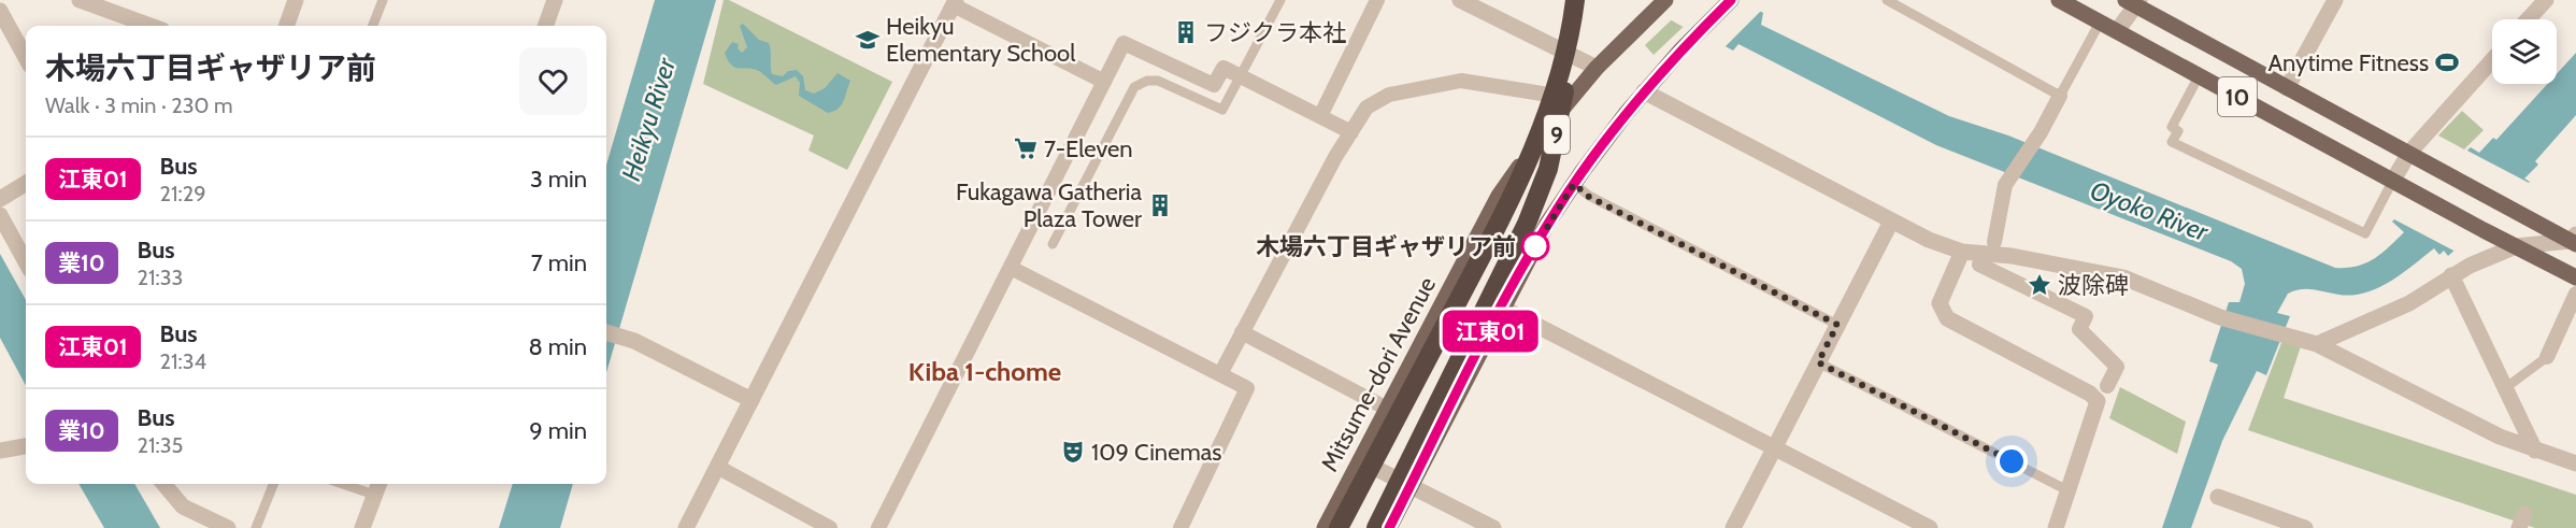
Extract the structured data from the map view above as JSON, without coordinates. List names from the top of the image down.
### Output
{
  "streets": {
    "highway": ["9"],
    "main road": ["10", "Mitsume-dori Avenue"]
  },
  "districts": ["Kiba 1-chome"],
  "water": ["Heikyu River", "Oyoko River"],
  "places": {
    "building": ["フジクラ本社", "Fukagawa Gatheria Plaza Tower"],
    "school or university": ["Heikyu Elementary School"],
    "sports": ["Anytime Fitness"],
    "supermarket": ["7-Eleven"],
    "other": ["木場六丁目ギャザリア前"],
    "place": ["波除碑"],
    "theatre": ["109 Cinemas"]
  },
  "lines": ["bus line 江東01"],
  "page": {
    "on_map": "江東01",
    "heading": ["木場六丁目ギャザリア前", "Walk · 3 min · 230 m"],
    "list": [
      {
        "mark": "江東01",
        "name": "Bus",
        "note": "21:29",
        "value": "3 min"
      },
      {
        "mark": "業10",
        "name": "Bus",
        "note": "21:33",
        "value": "7 min"
      },
      {
        "mark": "江東01",
        "name": "Bus",
        "note": "21:34",
        "value": "8 min"
      },
      {
        "mark": "業10",
        "name": "Bus",
        "note": "21:35",
        "value": "9 min"
      }
    ]
  }
}
